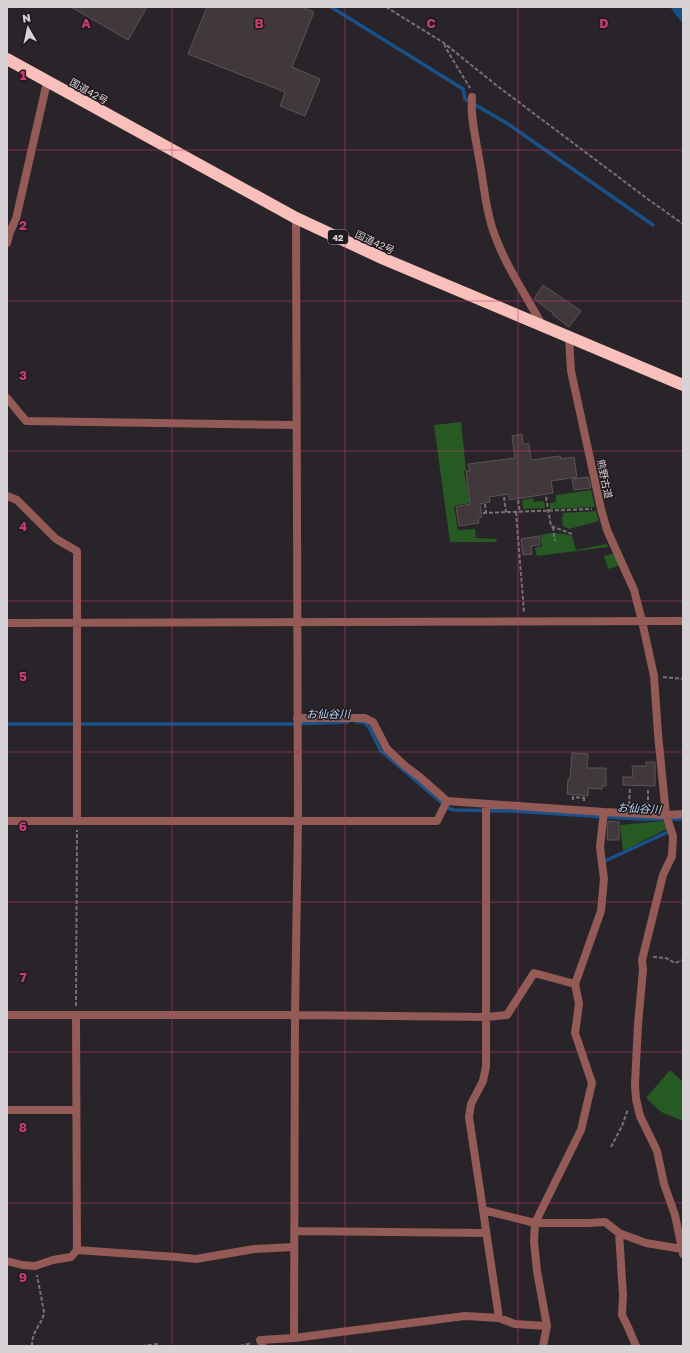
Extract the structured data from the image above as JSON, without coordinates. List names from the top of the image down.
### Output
{
  "streets": {
    "highway": ["国道42号", "42"],
    "street": ["熊野古道"]
  },
  "crossings": [
    ["国道42号", "熊野古道"]
  ],
  "water": ["お仙谷川"],
  "north": "top",
  "grid": {
    "columns": [
      "A",
      "B",
      "C",
      "D"
    ],
    "rows": [
      "1",
      "2",
      "3",
      "4",
      "5",
      "6",
      "7",
      "8",
      "9"
    ]
  }
}
